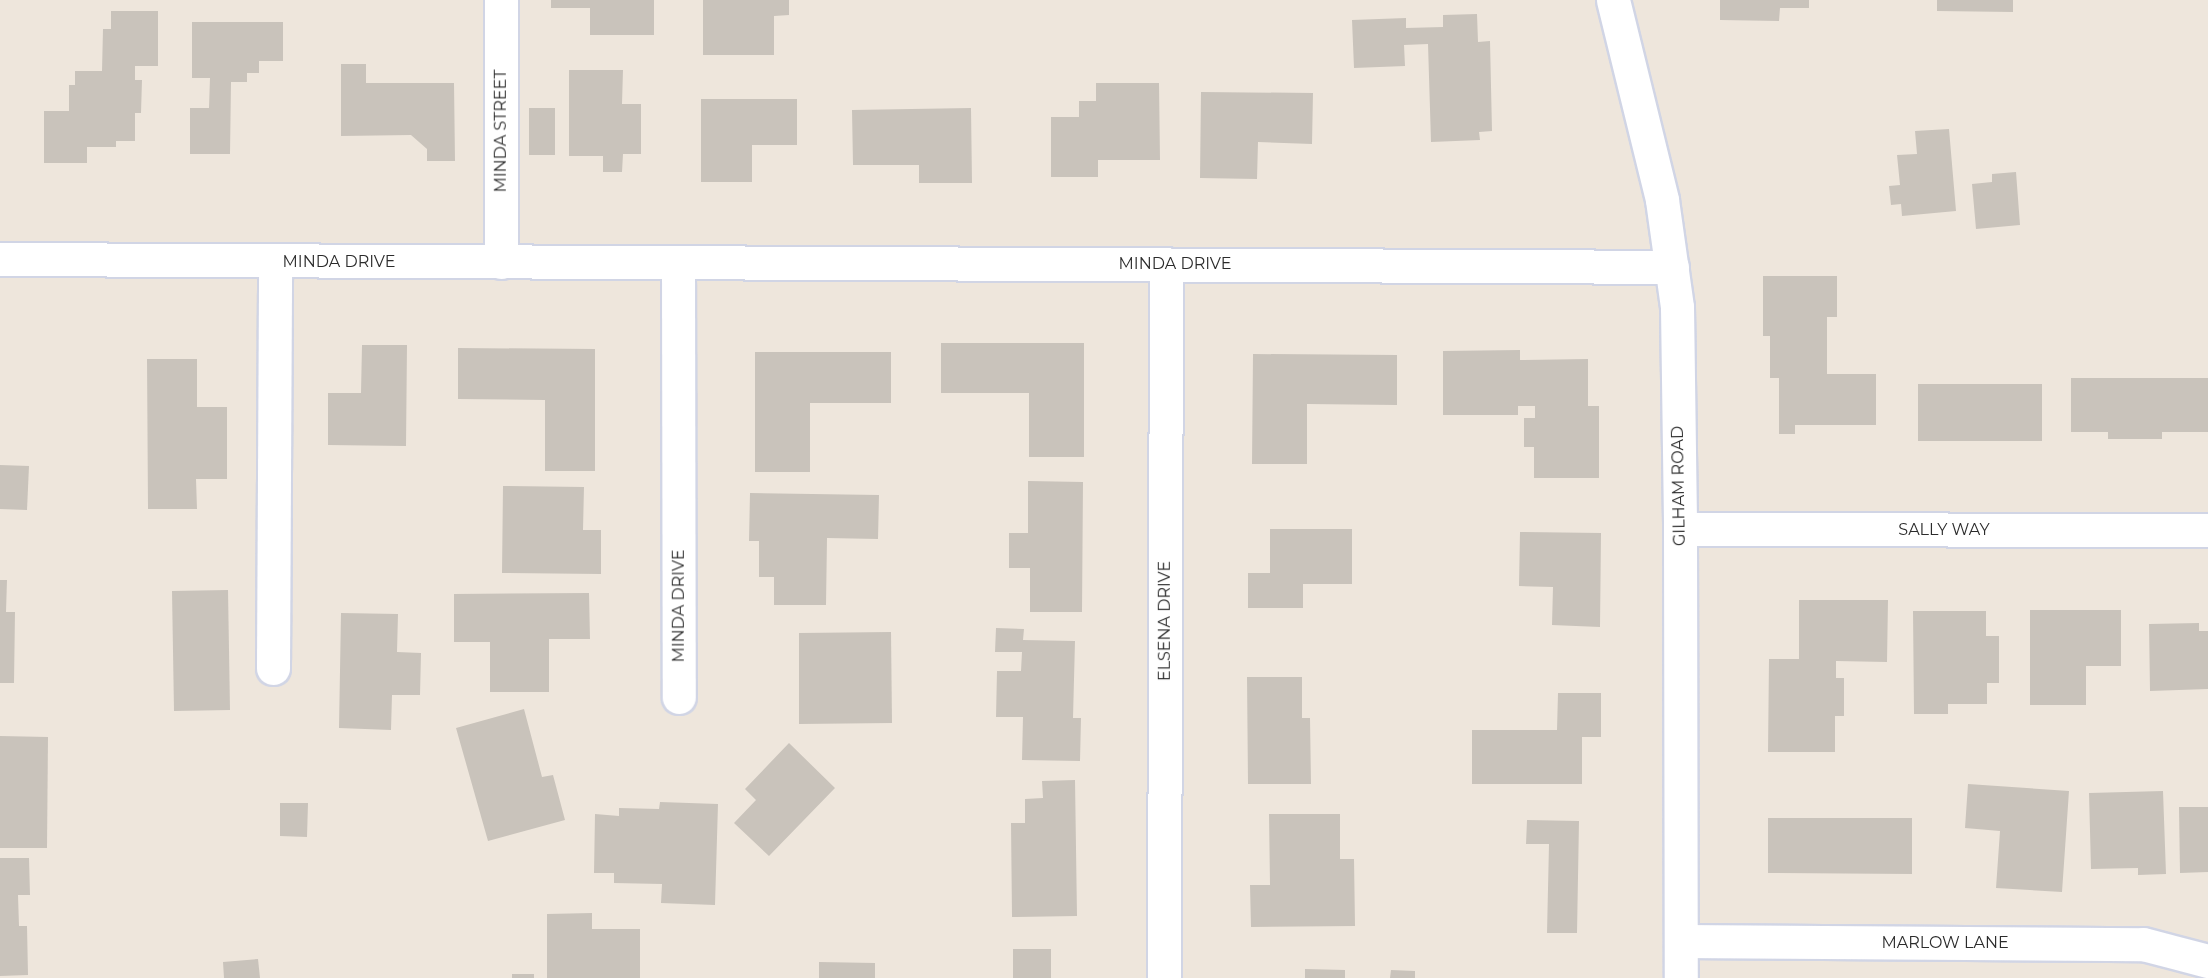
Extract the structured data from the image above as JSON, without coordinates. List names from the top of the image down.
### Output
{
  "streets": {
    "street": [
      "MINDA STREET",
      "MINDA DRIVE",
      "GILHAM ROAD",
      "SALLY WAY",
      "ELSENA DRIVE",
      "MARLOW LANE"
    ]
  },
  "crossings": [
    ["MINDA STREET", "MINDA DRIVE"],
    ["MINDA DRIVE", "GILHAM ROAD"],
    ["MINDA DRIVE", "ELSENA DRIVE"],
    ["GILHAM ROAD", "SALLY WAY"],
    ["GILHAM ROAD", "MARLOW LANE"]
  ]
}
